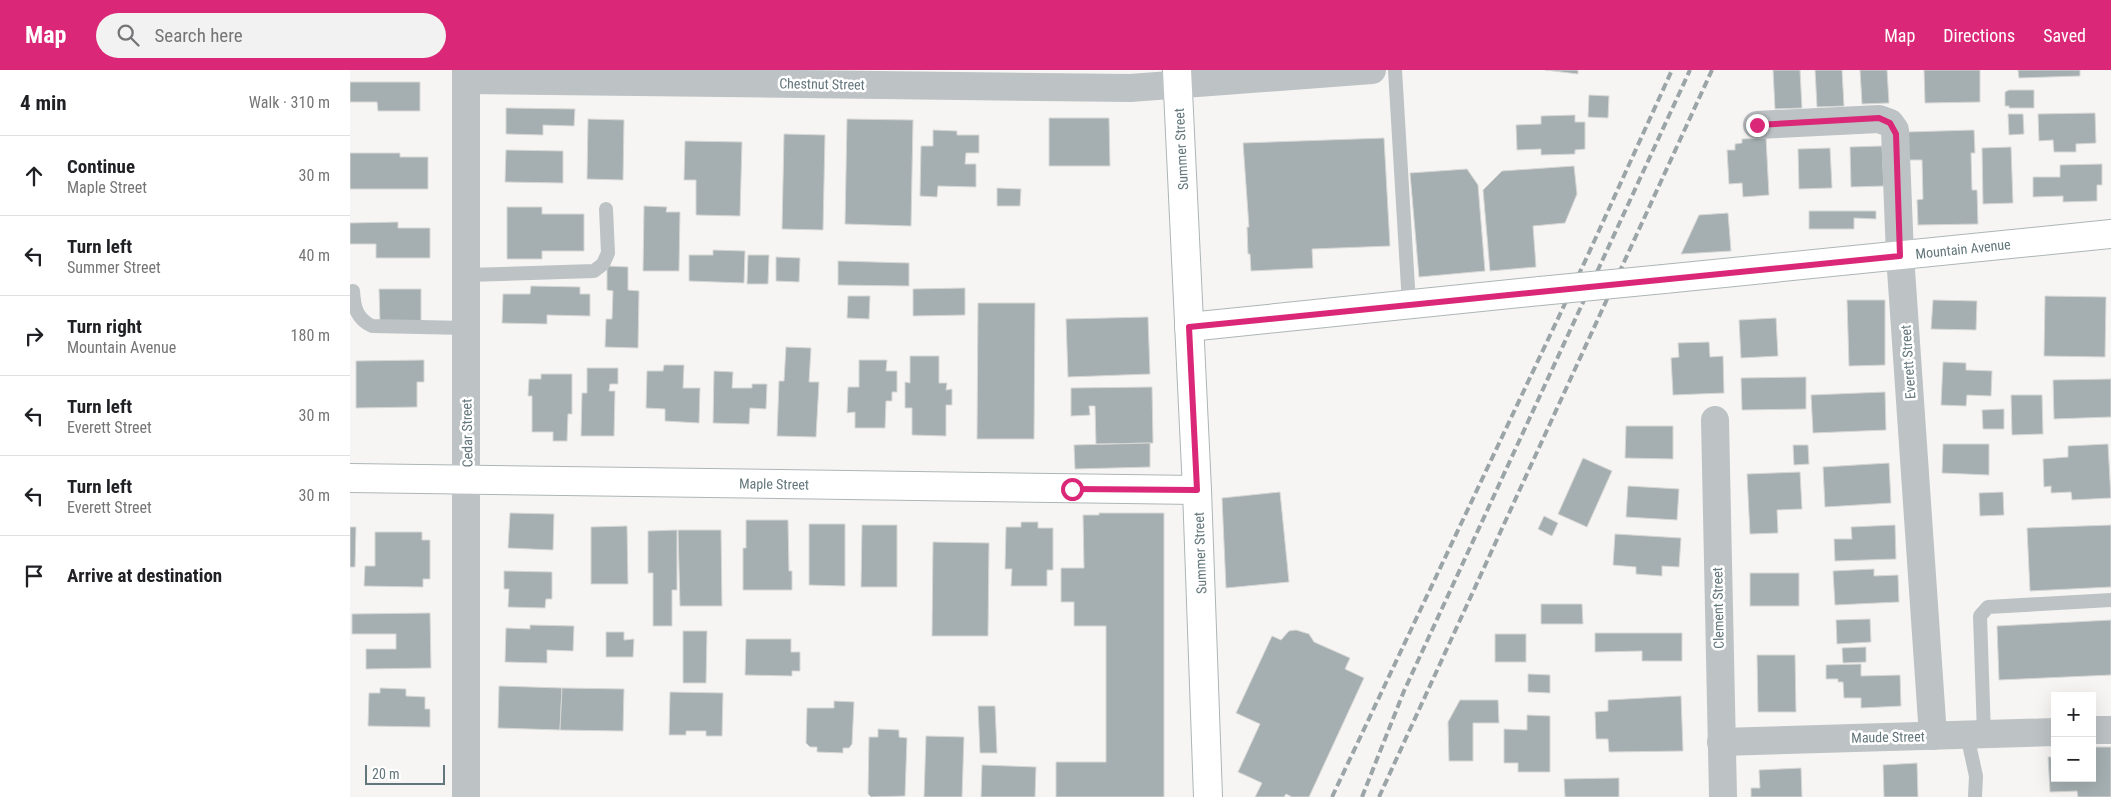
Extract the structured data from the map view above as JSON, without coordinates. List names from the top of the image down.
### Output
{
  "streets": {
    "street": [
      "Chestnut Street",
      "Summer Street",
      "Mountain Avenue",
      "Everett Street",
      "Cedar Street",
      "Maple Street",
      "Clement Street",
      "Maude Street"
    ]
  },
  "crossings": [
    ["Chestnut Street", "Summer Street"],
    ["Chestnut Street", "Cedar Street"],
    ["Summer Street", "Mountain Avenue"],
    ["Summer Street", "Maple Street"],
    ["Mountain Avenue", "Everett Street"],
    ["Everett Street", "Maude Street"],
    ["Cedar Street", "Maple Street"],
    ["Clement Street", "Maude Street"]
  ],
  "scale_bar": "20 m",
  "page": {
    "header": "Map",
    "search": "Search here",
    "nav": ["Map", "Directions", "Saved"],
    "heading": ["4 min", "Walk · 310 m"],
    "list": [
      ["Continue", "Maple Street", "30 m"],
      ["Turn left", "Summer Street", "40 m"],
      ["Turn right", "Mountain Avenue", "180 m"],
      ["Turn left", "Everett Street", "30 m"],
      ["Turn left", "Everett Street", "30 m"],
      "Arrive at destination"
    ],
    "map_buttons": ["+", "−"],
    "scale": "20 m"
  }
}
